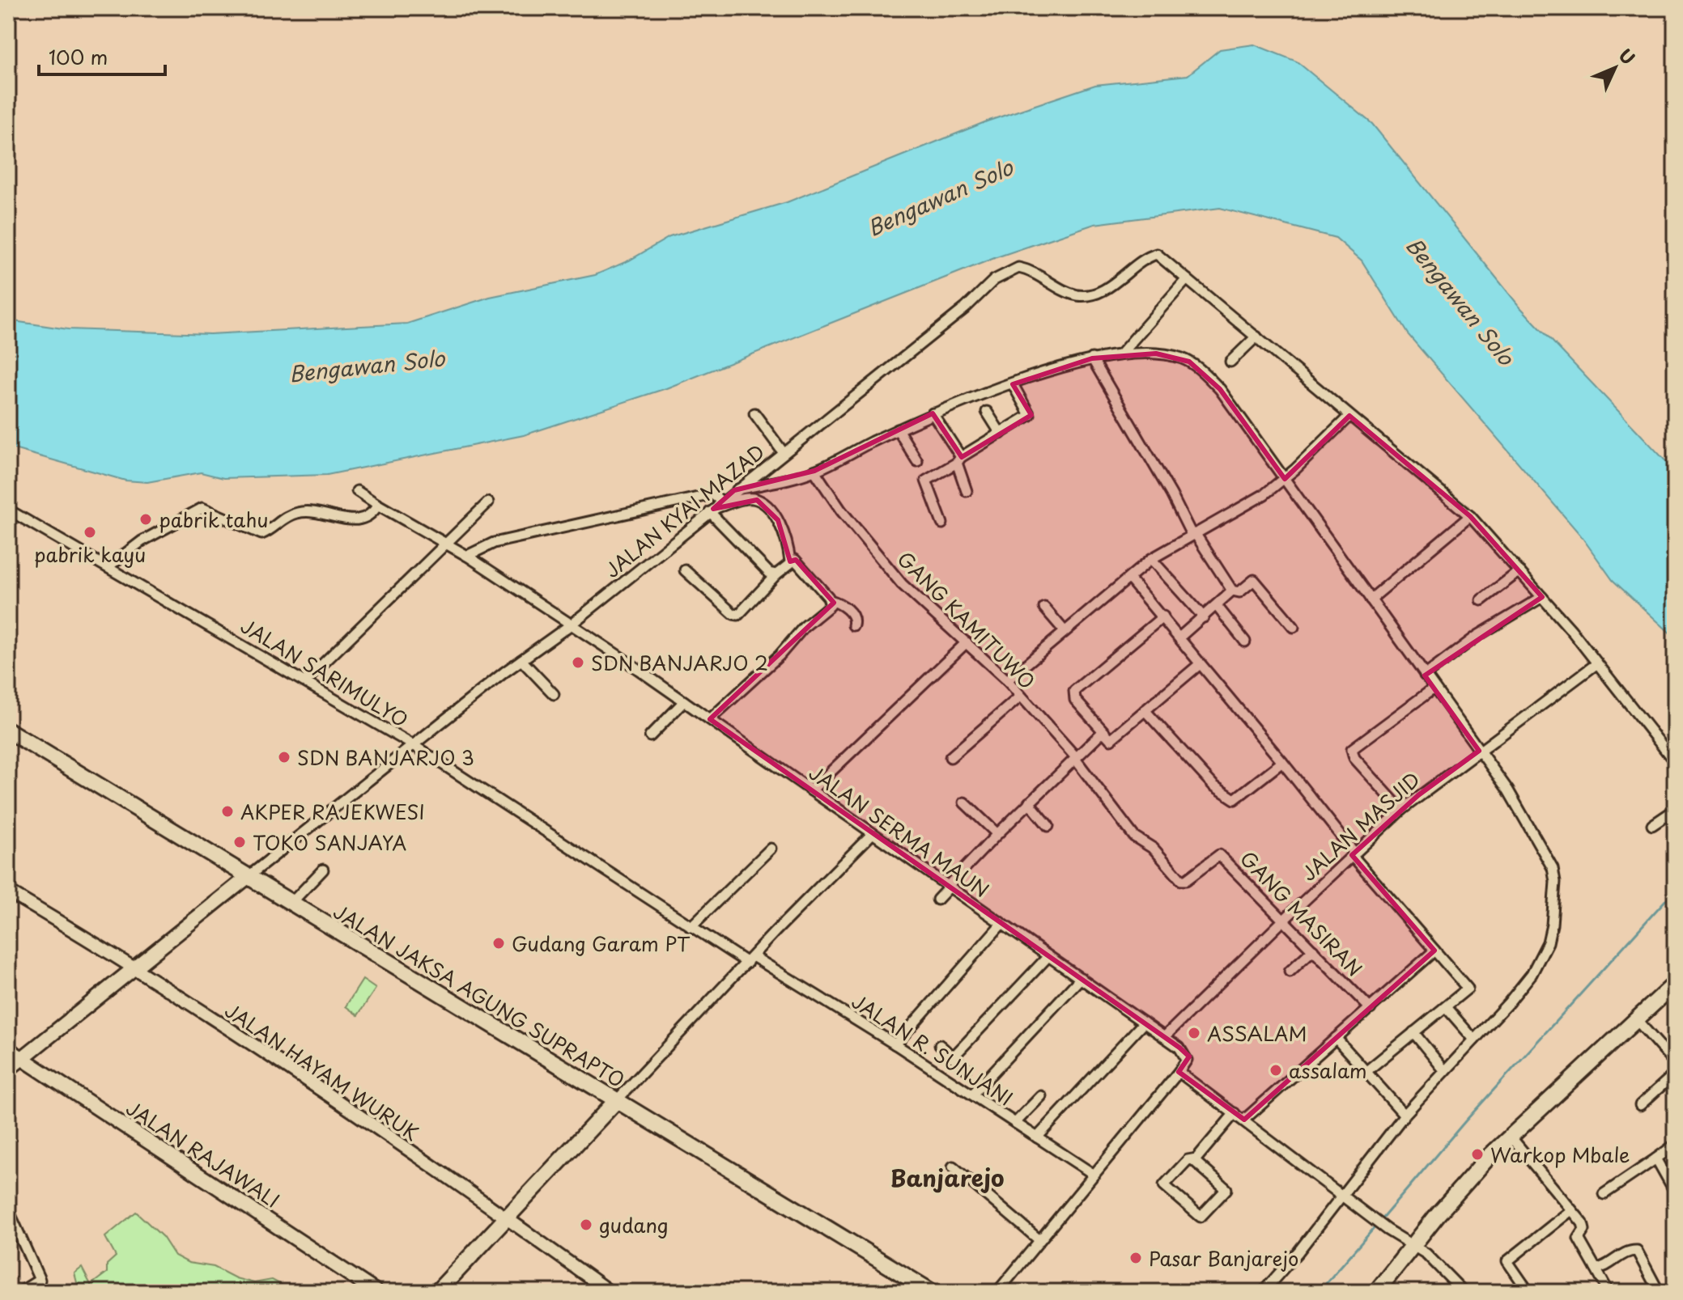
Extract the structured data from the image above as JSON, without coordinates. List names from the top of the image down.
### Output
{
  "streets": {
    "main road": ["JALAN JAKSA AGUNG SUPRAPTO", "JALAN RAJAWALI"],
    "street": [
      "JALAN KYAI MAZAD",
      "GANG KAMITUWO",
      "JALAN SARIMULYO",
      "JALAN MASJID",
      "JALAN SERMA MAUN",
      "GANG MASIRAN",
      "JALAN R. SUNJANI",
      "JALAN HAYAM WURUK"
    ]
  },
  "crossings": [
    ["JALAN KYAI MAZAD", "JALAN SARIMULYO"],
    ["JALAN KYAI MAZAD", "JALAN SERMA MAUN"],
    ["JALAN KYAI MAZAD", "JALAN JAKSA AGUNG SUPRAPTO"],
    ["GANG KAMITUWO", "GANG MASIRAN"],
    ["JALAN SARIMULYO", "JALAN R. SUNJANI"],
    ["JALAN MASJID", "JALAN SERMA MAUN"],
    ["JALAN MASJID", "GANG MASIRAN"]
  ],
  "districts": ["Banjarejo"],
  "water": ["Bengawan Solo"],
  "places": [
    "pabrik tahu",
    "pabrik kayu",
    "SDN BANJARJO 2",
    "SDN BANJARJO 3",
    "AKPER RAJEKWESI",
    "TOKO SANJAYA",
    "Gudang Garam PT",
    "ASSALAM",
    "assalam",
    "Warkop Mbale",
    "gudang",
    "Pasar Banjarejo"
  ],
  "scale_bar": "100 m",
  "north": "top right"
}
